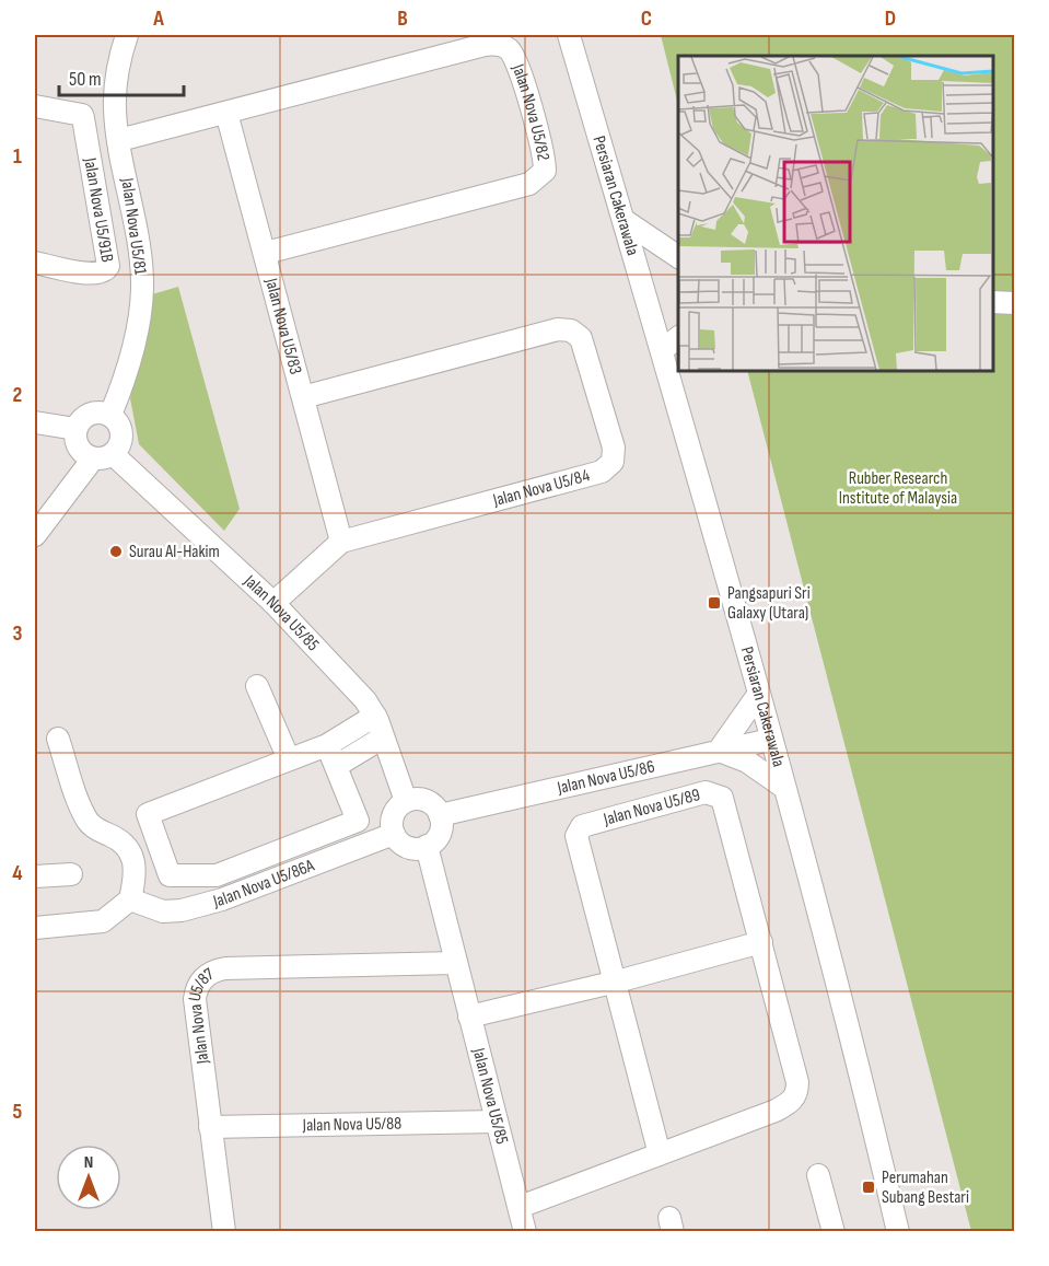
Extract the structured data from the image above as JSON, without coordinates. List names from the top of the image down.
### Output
{
  "streets": {
    "street": [
      "Jalan Nova U5/82",
      "Persiaran Cakerawala",
      "Jalan Nova U5/91B",
      "Jalan Nova U5/81",
      "Jalan Nova U5/83",
      "Jalan Nova U5/84",
      "Jalan Nova U5/85",
      "Jalan Nova U5/86",
      "Jalan Nova U5/89",
      "Jalan Nova U5/86A",
      "Jalan Nova U5/87",
      "Jalan Nova U5/88"
    ]
  },
  "crossings": [
    ["Jalan Nova U5/82", "Jalan Nova U5/81"],
    ["Jalan Nova U5/82", "Jalan Nova U5/83"],
    ["Persiaran Cakerawala", "Jalan Nova U5/86"],
    ["Jalan Nova U5/81", "Jalan Nova U5/85"],
    ["Jalan Nova U5/83", "Jalan Nova U5/84"],
    ["Jalan Nova U5/84", "Jalan Nova U5/85"],
    ["Jalan Nova U5/85", "Jalan Nova U5/86"],
    ["Jalan Nova U5/85", "Jalan Nova U5/89"],
    ["Jalan Nova U5/85", "Jalan Nova U5/86A"],
    ["Jalan Nova U5/85", "Jalan Nova U5/87"],
    ["Jalan Nova U5/85", "Jalan Nova U5/88"],
    ["Jalan Nova U5/86", "Jalan Nova U5/86A"],
    ["Jalan Nova U5/87", "Jalan Nova U5/88"]
  ],
  "parks": ["Rubber Research Institute of Malaysia"],
  "places": {
    "other": ["Surau Al-Hakim"],
    "transit": ["Pangsapuri Sri Galaxy (Utara)", "Perumahan Subang Bestari"]
  },
  "scale_bar": "50 m",
  "north": "top",
  "grid": {
    "columns": [
      "A",
      "B",
      "C",
      "D"
    ],
    "rows": [
      "1",
      "2",
      "3",
      "4",
      "5"
    ]
  }
}
